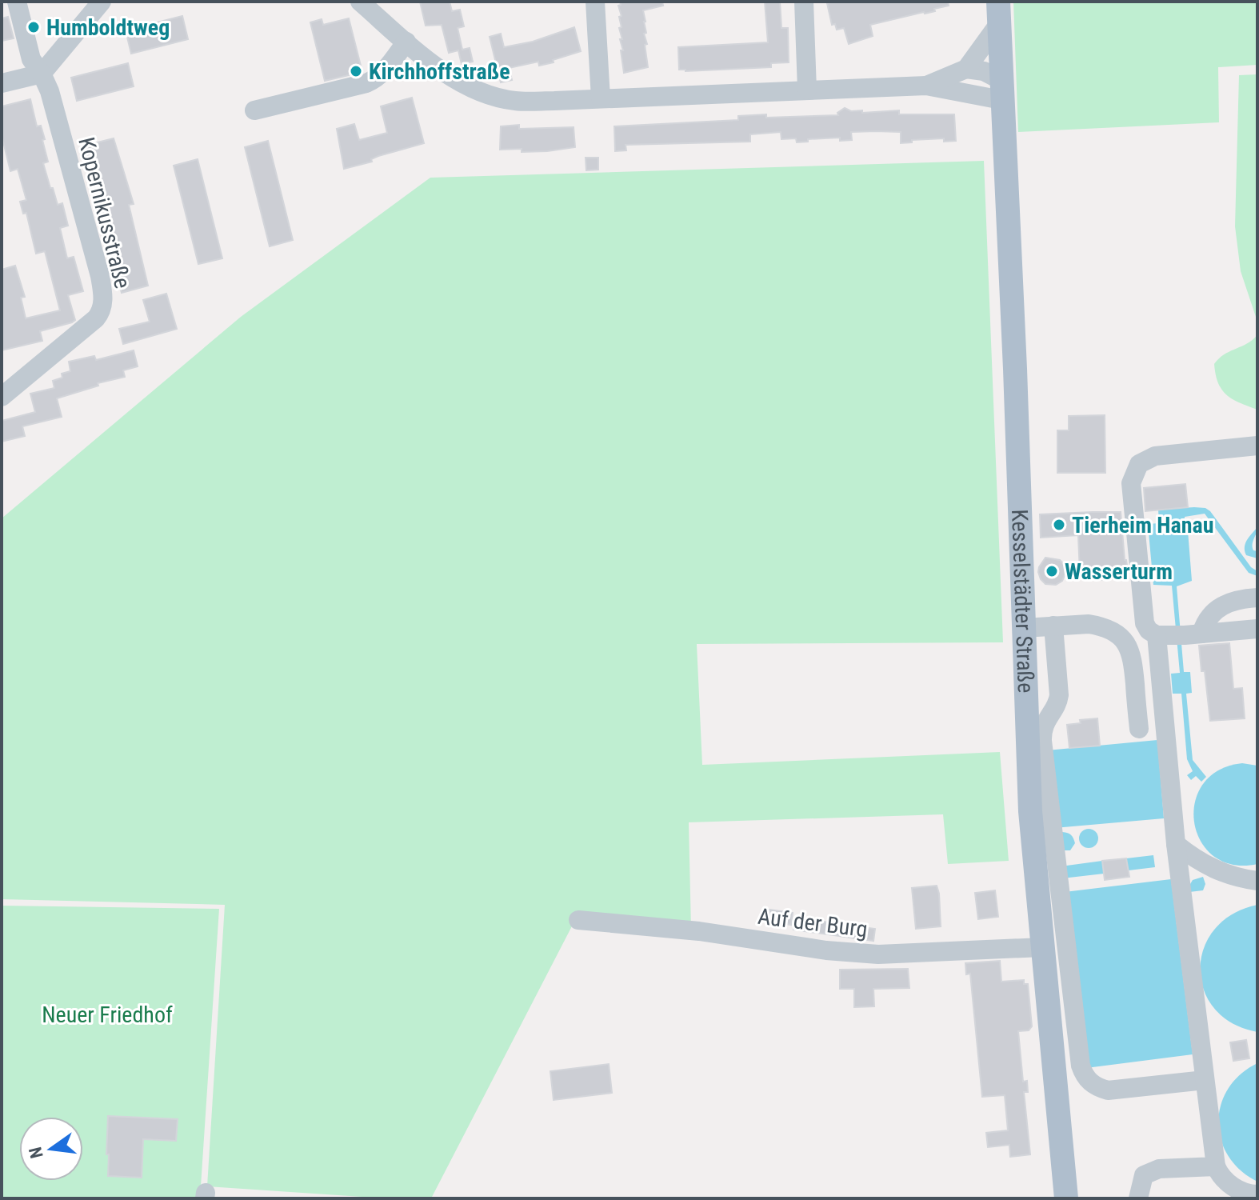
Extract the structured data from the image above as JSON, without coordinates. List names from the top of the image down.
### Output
{
  "streets": {
    "main road": ["Kesselstädter Straße"],
    "street": ["Kopernikusstraße", "Auf der Burg"]
  },
  "crossings": [
    ["Kesselstädter Straße", "Auf der Burg"]
  ],
  "parks": ["Neuer Friedhof"],
  "places": [
    "Humboldtweg",
    "Kirchhoffstraße",
    "Tierheim Hanau",
    "Wasserturm"
  ],
  "north": "left"
}
